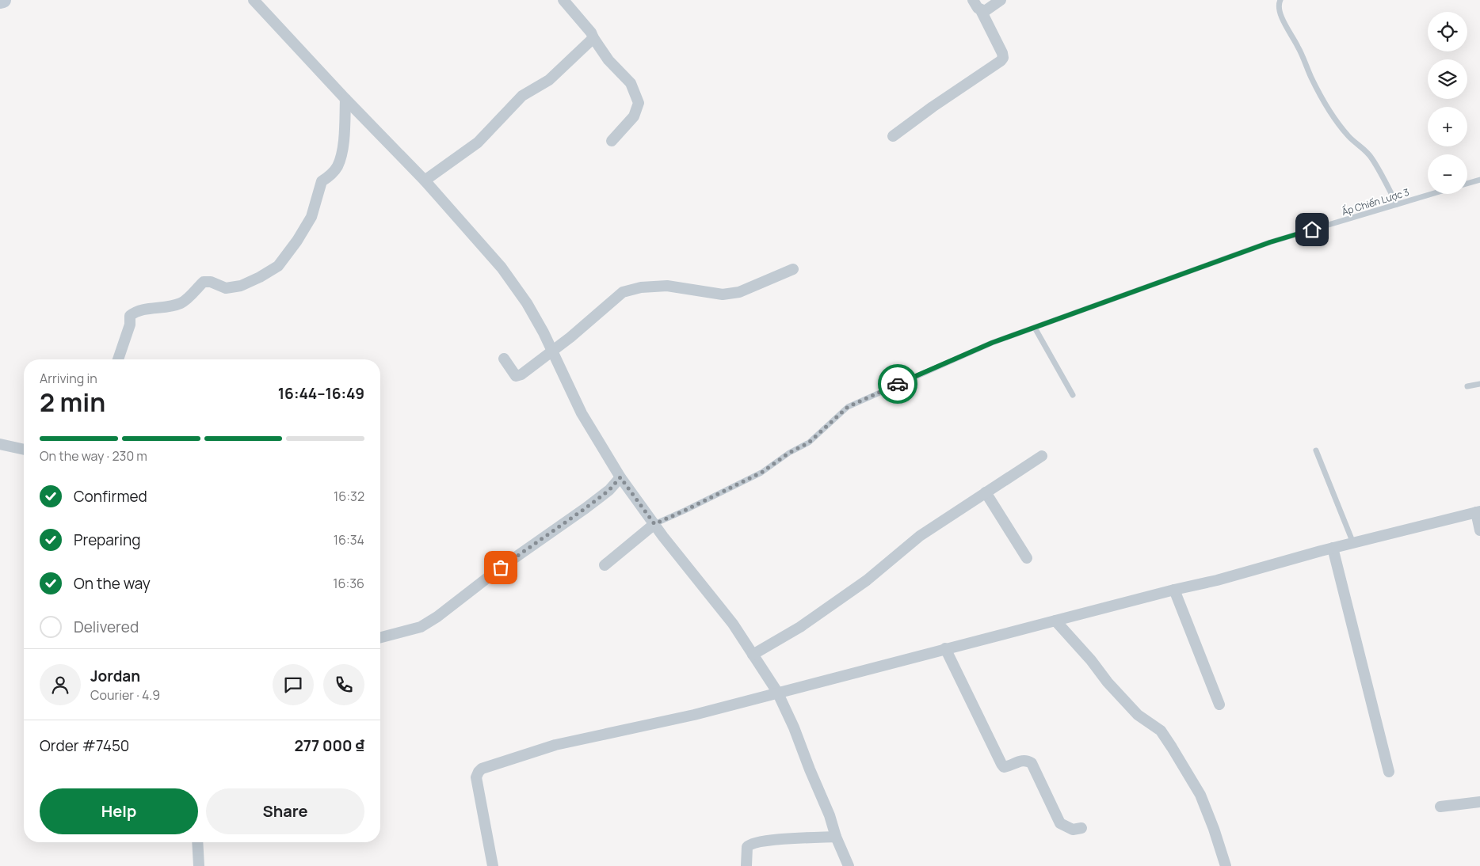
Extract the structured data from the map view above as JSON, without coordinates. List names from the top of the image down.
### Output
{
  "streets": {
    "lane": ["Ấp Chiến Lược 3"]
  },
  "page": {
    "map_buttons": ["+", "−"],
    "heading": ["2 min", "Arriving in", "16:44–16:49"],
    "panel": [
      "Jordan",
      "Courier · 4.9",
      "Order #7450",
      "277 000 ₫"
    ],
    "bar": "On the way · 230 m",
    "list": [
      ["Confirmed", "16:32"],
      ["Preparing", "16:34"],
      ["On the way", "16:36"],
      "Delivered"
    ],
    "buttons": ["Help", "Share"]
  }
}
